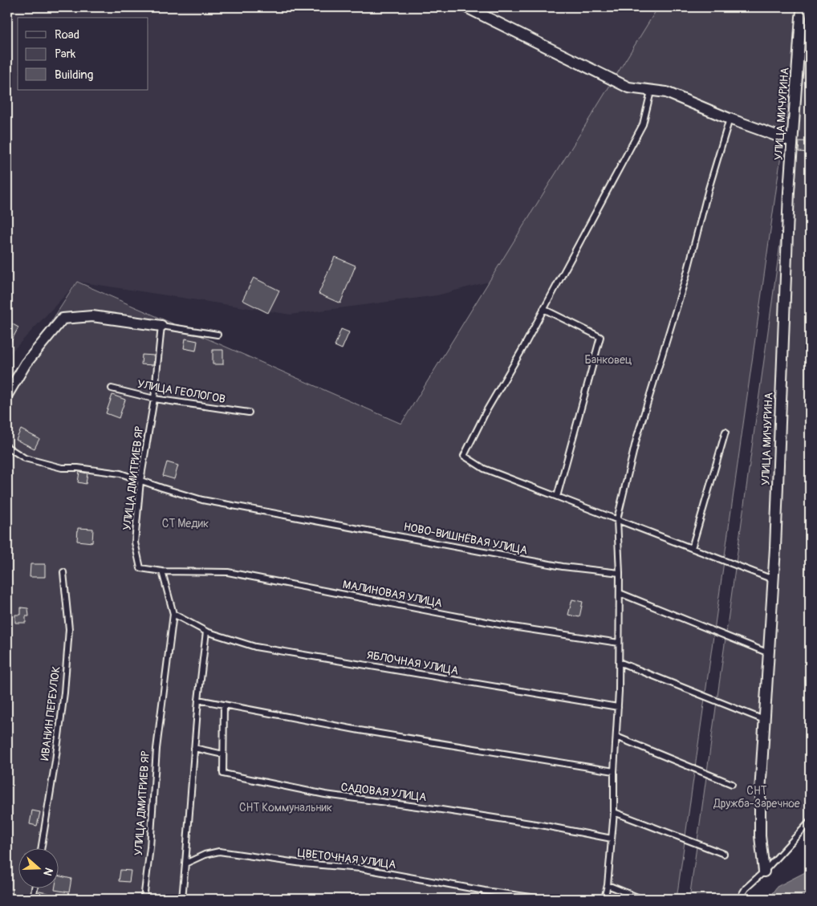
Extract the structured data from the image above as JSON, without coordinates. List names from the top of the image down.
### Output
{
  "streets": {
    "street": ["УЛИЦА МИЧУРИНА"],
    "lane": [
      "УЛИЦА ГЕОЛОГОВ",
      "УЛИЦА ДМИТРИЕВ ЯР",
      "НОВО-ВИШНЁВАЯ УЛИЦА",
      "МАЛИНОВАЯ УЛИЦА",
      "ЯБЛОЧНАЯ УЛИЦА",
      "ИВАНИН ПЕРЕУЛОК",
      "САДОВАЯ УЛИЦА",
      "ЦВЕТОЧНАЯ УЛИЦА"
    ]
  },
  "crossings": [
    ["УЛИЦА ГЕОЛОГОВ", "УЛИЦА ДМИТРИЕВ ЯР"],
    ["УЛИЦА ДМИТРИЕВ ЯР", "НОВО-ВИШНЁВАЯ УЛИЦА"],
    ["УЛИЦА ДМИТРИЕВ ЯР", "МАЛИНОВАЯ УЛИЦА"]
  ],
  "parks": [
    "Банковец",
    "СТ Медик",
    "СНТ Дружба-Заречное",
    "СНТ Коммунальник"
  ],
  "legend": ["Road", "Park", "Building"],
  "north": "right"
}
